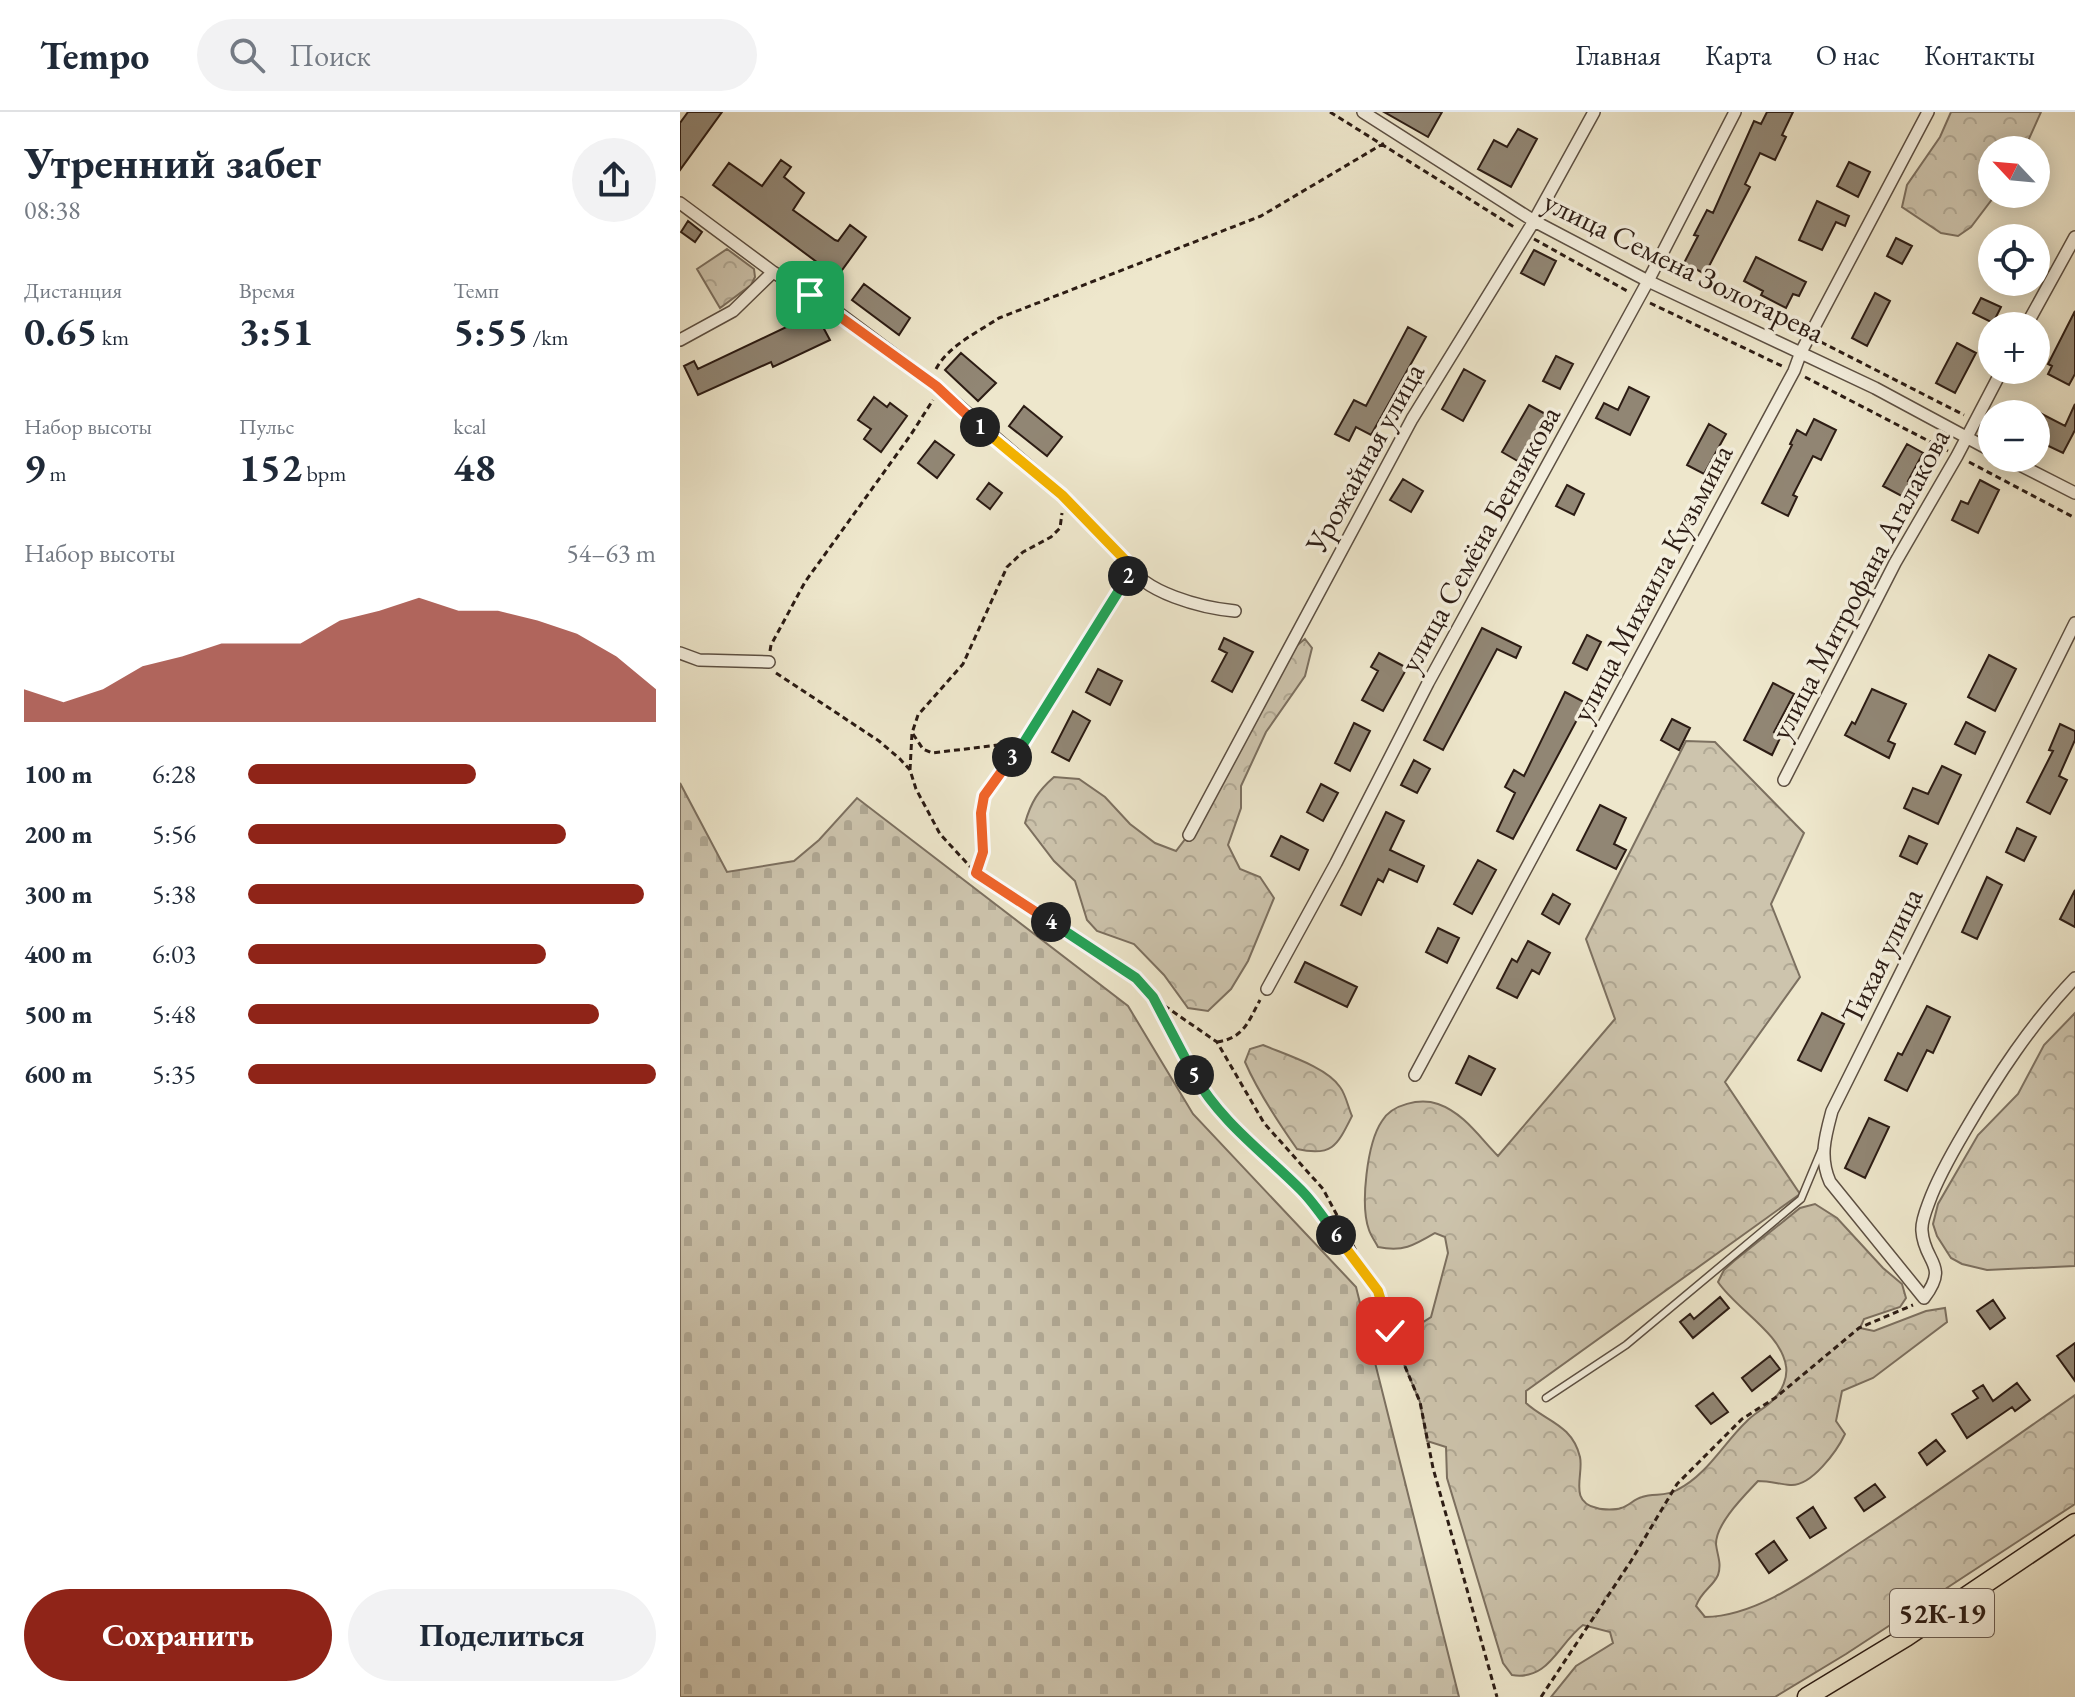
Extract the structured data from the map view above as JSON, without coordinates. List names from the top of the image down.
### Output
{
  "streets": {
    "main road": ["52К-19"],
    "street": [
      "улица Семена Золотарева",
      "Урожайная улица",
      "улица Семёна Бензикова",
      "улица Михаила Кузьмина",
      "улица Митрофана Агалакова",
      "Тихая улица"
    ]
  },
  "crossings": [
    ["улица Семена Золотарева", "Урожайная улица"],
    ["улица Семена Золотарева", "улица Семёна Бензикова"],
    ["улица Семена Золотарева", "улица Михаила Кузьмина"],
    ["улица Семена Золотарева", "улица Митрофана Агалакова"]
  ],
  "north": "top left",
  "page": {
    "header": "Tempo",
    "search": "Поиск",
    "nav": [
      "Главная",
      "Карта",
      "О нас",
      "Контакты"
    ],
    "heading": ["Утренний забег", "08:38"],
    "map_buttons": ["+", "−"],
    "stats": [
      ["Дистанция", "0.65 km"],
      ["Время", "3:51"],
      ["Темп", "5:55 /km"],
      ["Набор высоты", "9 m"],
      ["Пульс", "152 bpm"],
      ["kcal", "48"]
    ],
    "pins": [
      "1",
      "2",
      "3",
      "4",
      "5",
      "6"
    ],
    "chart": ["Набор высоты", "54–63 m"],
    "list": [
      {
        "name": "100 m",
        "note": "6:28"
      },
      {
        "name": "200 m",
        "note": "5:56"
      },
      {
        "name": "300 m",
        "note": "5:38"
      },
      {
        "name": "400 m",
        "note": "6:03"
      },
      {
        "name": "500 m",
        "note": "5:48"
      },
      {
        "name": "600 m",
        "note": "5:35"
      }
    ],
    "buttons": ["Сохранить", "Поделиться"]
  }
}
